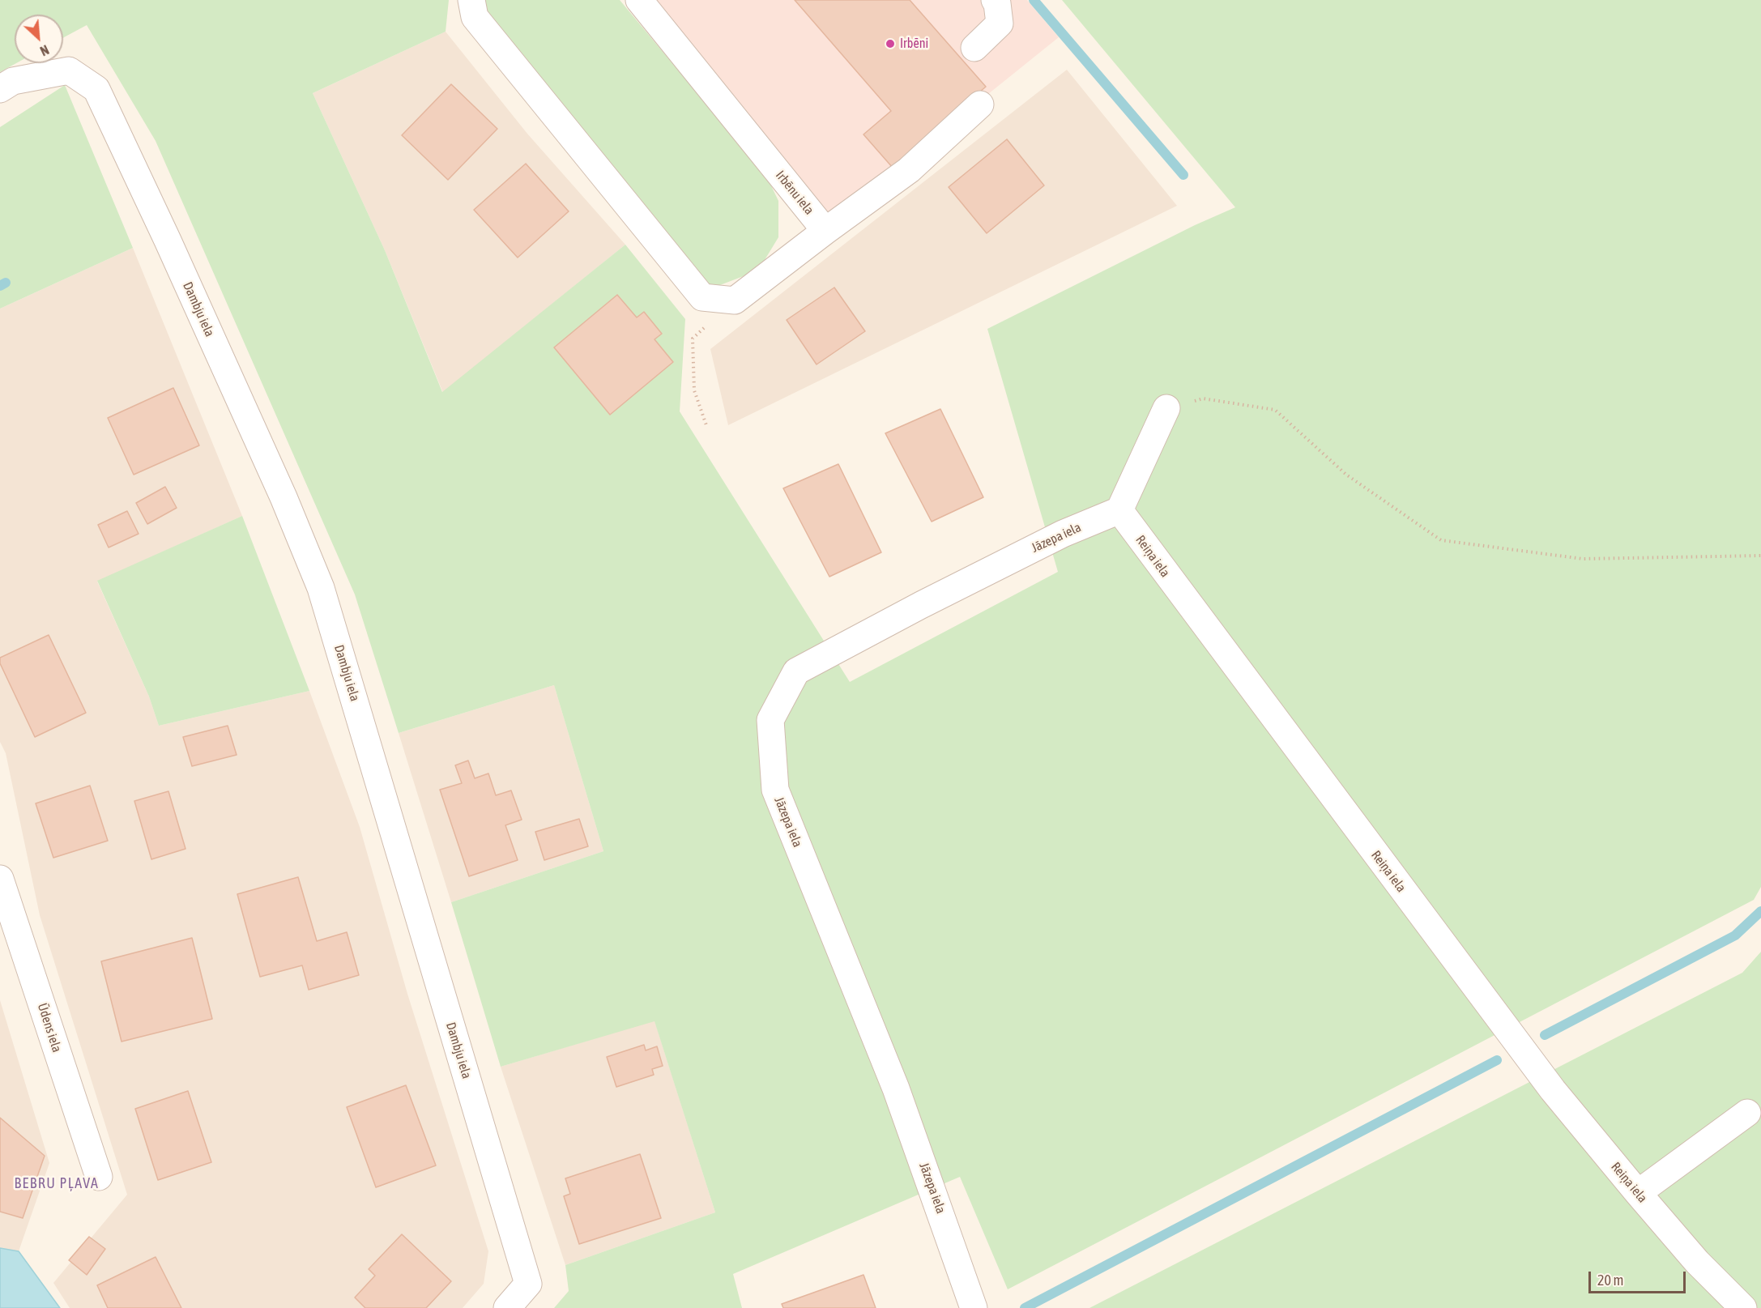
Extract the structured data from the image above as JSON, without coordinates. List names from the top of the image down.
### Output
{
  "streets": {
    "street": [
      "Irbēnu iela",
      "Dambju iela",
      "Jāzepa iela",
      "Reiņa iela",
      "Ūdens iela"
    ]
  },
  "crossings": [
    ["Jāzepa iela", "Reiņa iela"]
  ],
  "districts": ["BEBRU PĻAVA"],
  "places": ["Irbēni"],
  "scale_bar": "20 m",
  "north": "bottom right"
}
